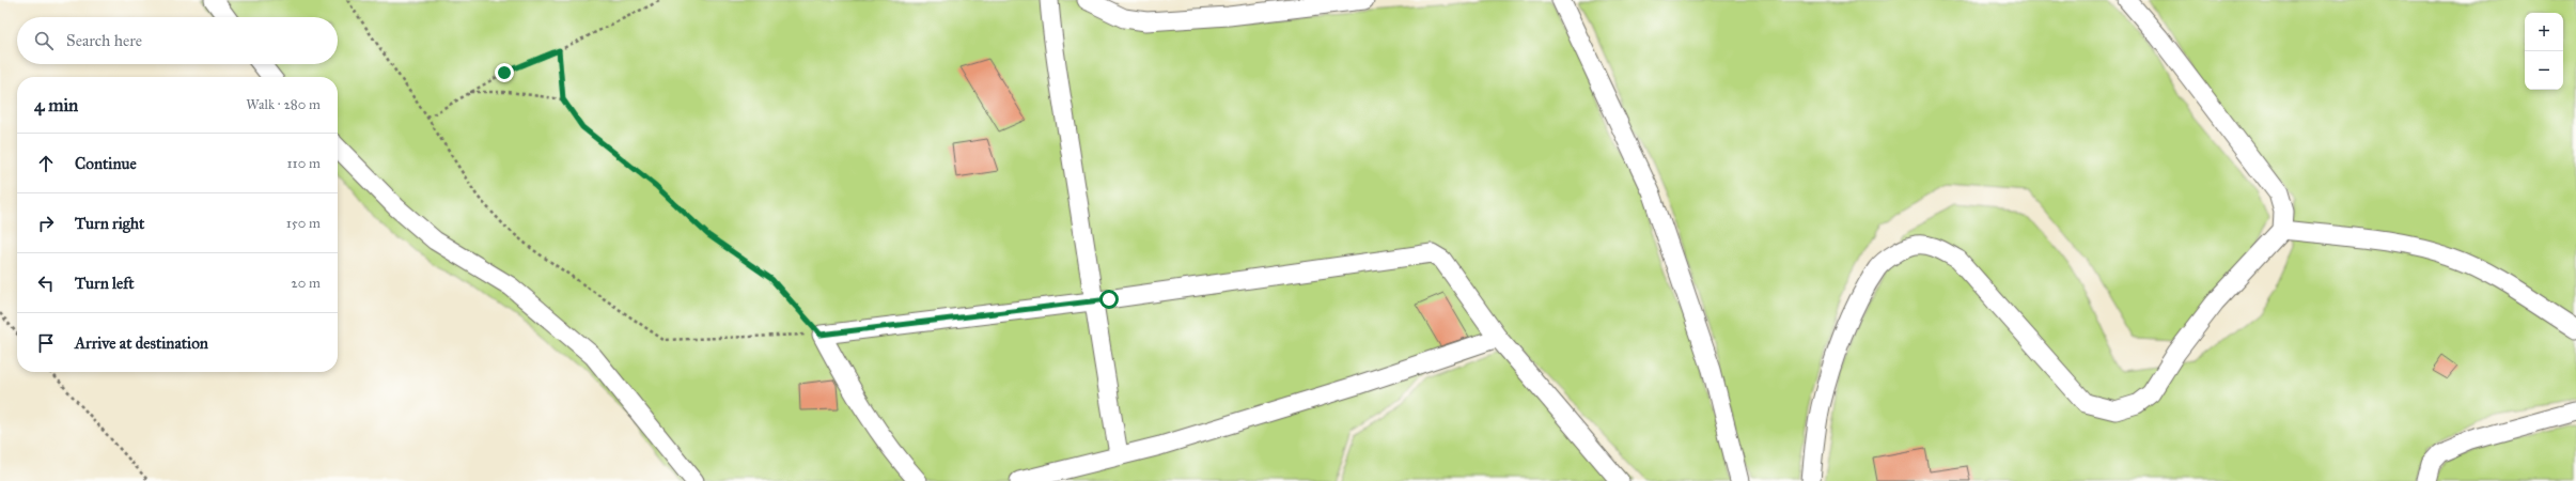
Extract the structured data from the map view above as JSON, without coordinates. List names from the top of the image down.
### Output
{
  "page": {
    "map_buttons": ["+", "−"],
    "search": "Search here",
    "heading": ["4 min", "Walk · 280 m"],
    "list": [
      ["Continue", "110 m"],
      ["Turn right", "150 m"],
      ["Turn left", "20 m"],
      "Arrive at destination"
    ]
  }
}
